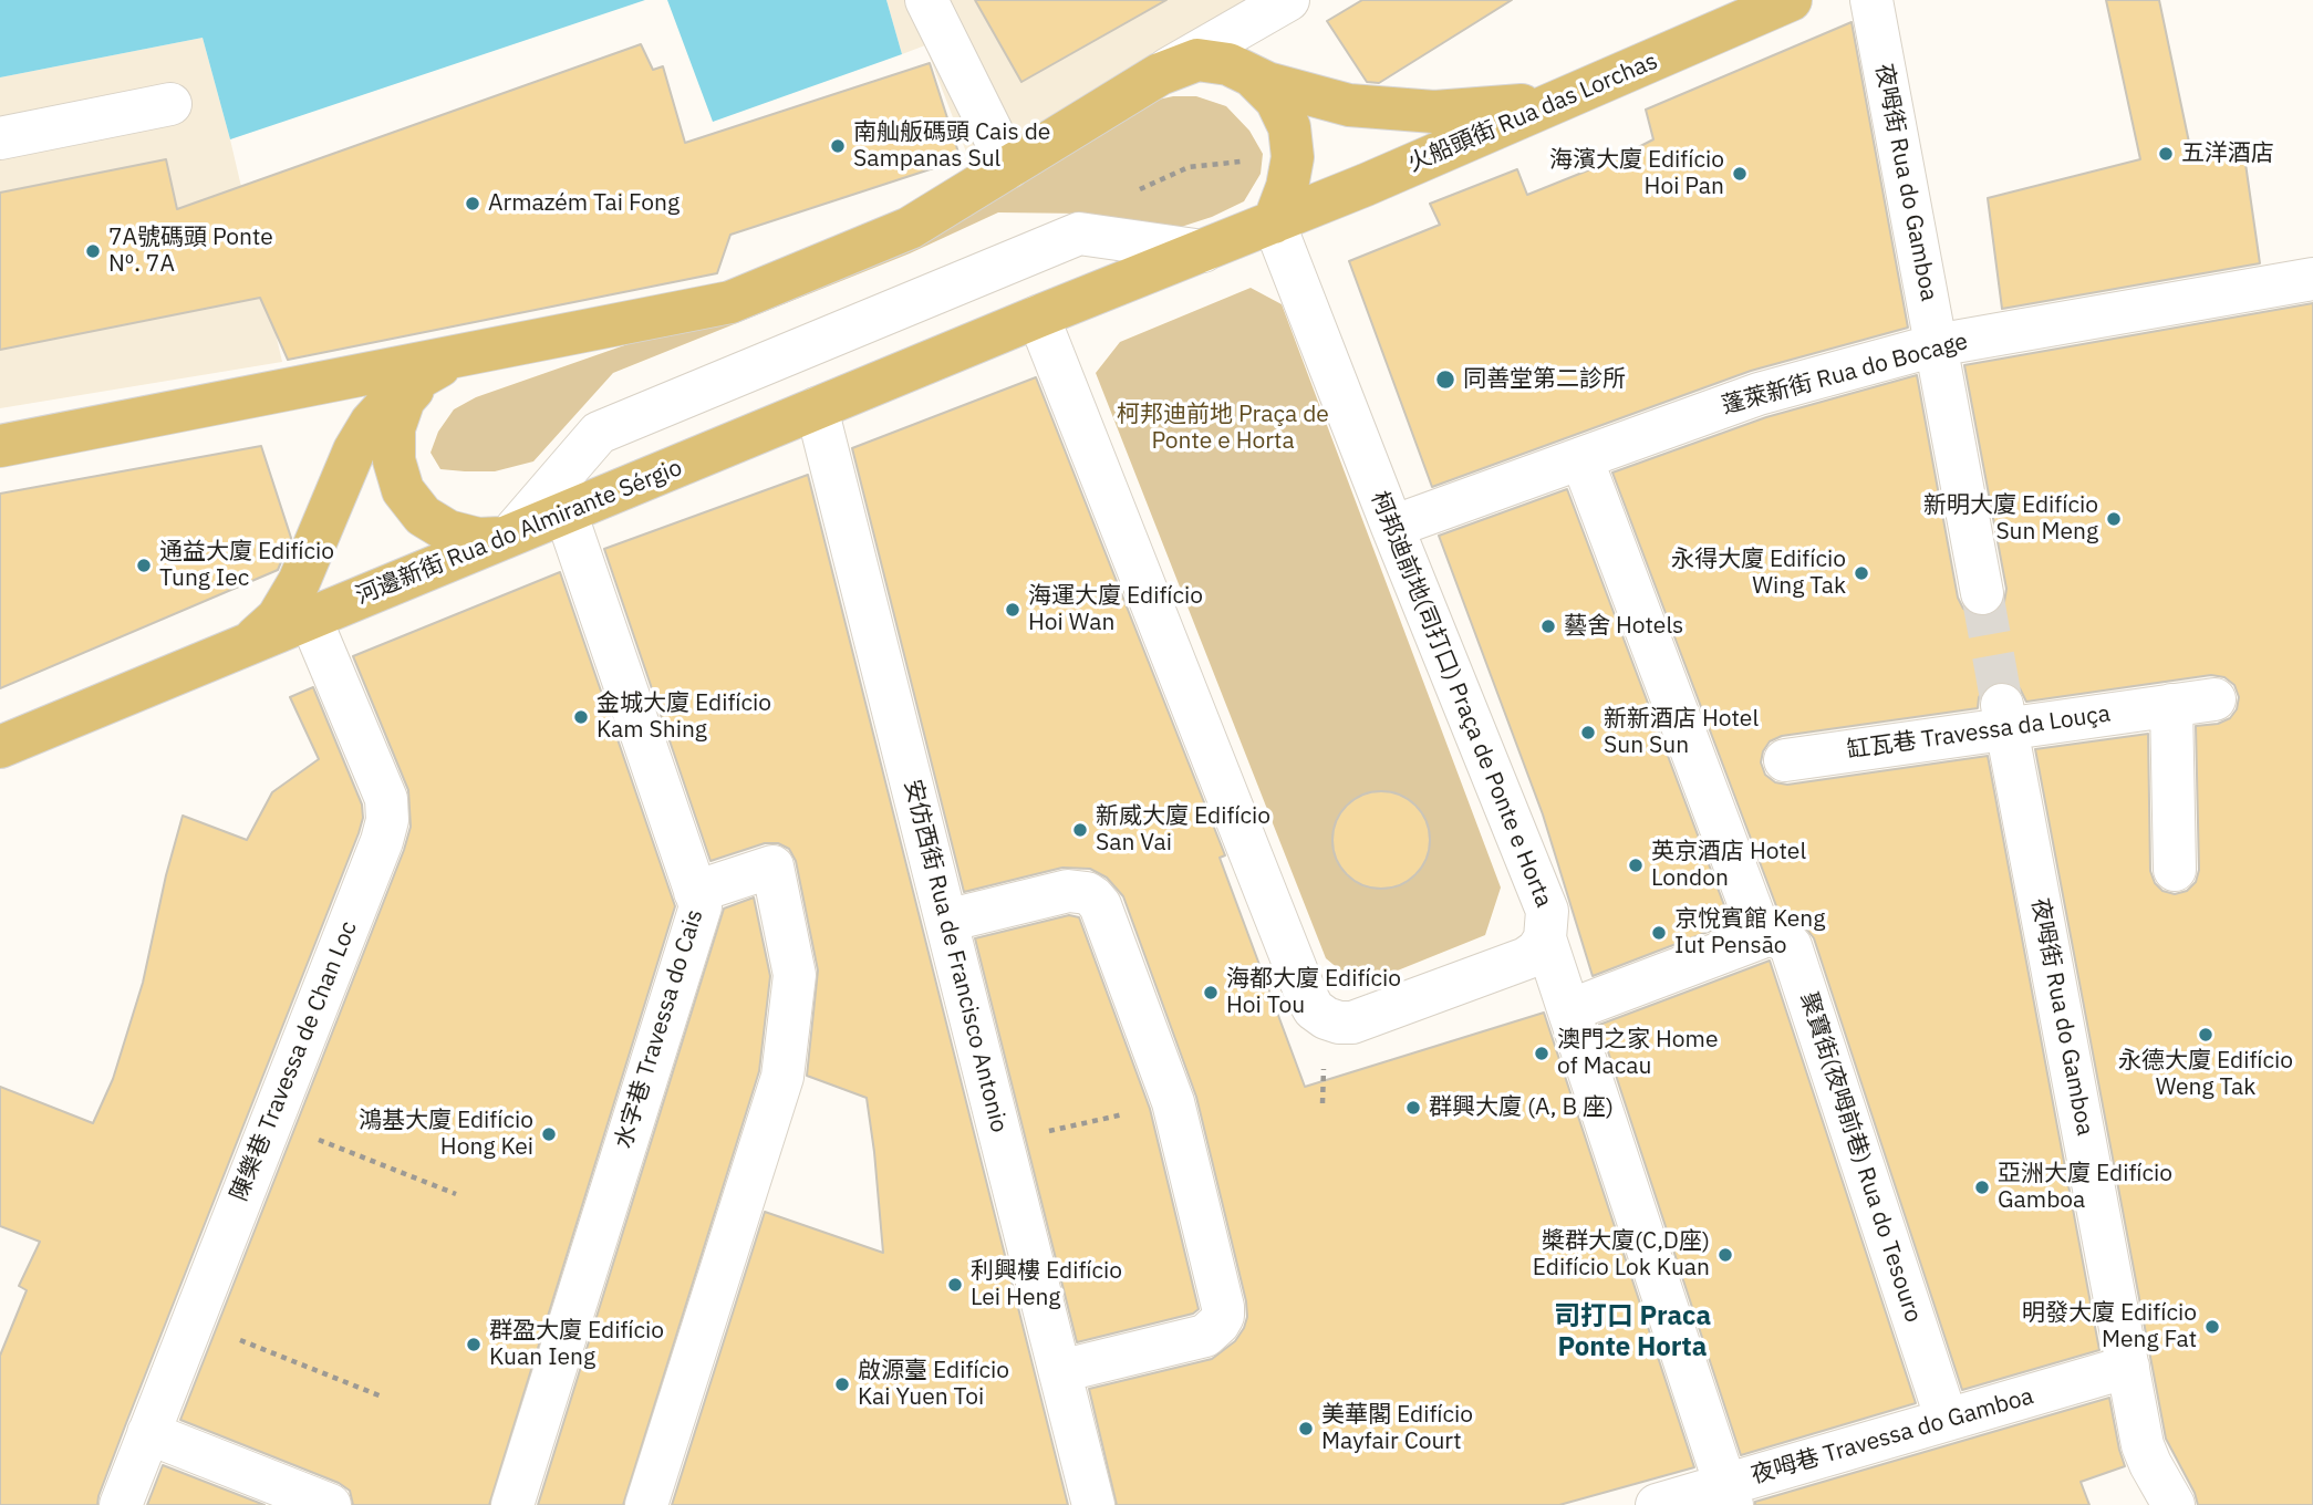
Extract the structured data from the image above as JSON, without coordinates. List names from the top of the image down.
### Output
{
  "streets": {
    "main road": ["火船頭街 Rua das Lorchas", "河邊新街 Rua do Almirante Sérgio"],
    "street": [
      "夜呣街 Rua do Gamboa",
      "蓬萊新街 Rua do Bocage",
      "柯邦迪前地(司打口) Praça de Ponte e Horta",
      "缸瓦巷 Travessa da Louça",
      "安仿西街 Rua de Francisco Antonio",
      "水字巷 Travessa do Cais",
      "陳樂巷 Travessa de Chan Loc",
      "聚寶街(夜呣前巷) Rua do Tesouro",
      "夜呣巷 Travessa do Gamboa"
    ]
  },
  "crossings": [
    ["火船頭街 Rua das Lorchas", "柯邦迪前地(司打口) Praça de Ponte e Horta"],
    ["夜呣街 Rua do Gamboa", "蓬萊新街 Rua do Bocage"],
    ["夜呣街 Rua do Gamboa", "缸瓦巷 Travessa da Louça"],
    ["夜呣街 Rua do Gamboa", "夜呣巷 Travessa do Gamboa"],
    ["蓬萊新街 Rua do Bocage", "柯邦迪前地(司打口) Praça de Ponte e Horta"],
    ["河邊新街 Rua do Almirante Sérgio", "柯邦迪前地(司打口) Praça de Ponte e Horta"],
    ["河邊新街 Rua do Almirante Sérgio", "安仿西街 Rua de Francisco Antonio"],
    ["河邊新街 Rua do Almirante Sérgio", "水字巷 Travessa do Cais"],
    ["河邊新街 Rua do Almirante Sérgio", "陳樂巷 Travessa de Chan Loc"],
    ["聚寶街(夜呣前巷) Rua do Tesouro", "夜呣巷 Travessa do Gamboa"]
  ],
  "districts": ["司打口 Praca Ponte Horta"],
  "parks": ["柯邦迪前地 Praça de Ponte e Horta"],
  "places": [
    "南舢舨碼頭 Cais de Sampanas Sul",
    "五洋酒店",
    "海濱大廈 Edifício Hoi Pan",
    "Armazém Tai Fong",
    "7A號碼頭 Ponte Nº. 7A",
    "同善堂第二診所",
    "新明大廈 Edifício Sun Meng",
    "通益大廈 Edifício Tung Iec",
    "永得大廈 Edifício Wing Tak",
    "海運大廈 Edifício Hoi Wan",
    "藝舍 Hotels",
    "金城大廈 Edifício Kam Shing",
    "新新酒店 Hotel Sun Sun",
    "新威大廈 Edifício San Vai",
    "英京酒店 Hotel London",
    "京悅賓館 Keng Iut Pensão",
    "海都大廈 Edifício Hoi Tou",
    "永德大廈 Edifício Weng Tak",
    "澳門之家 Home of Macau",
    "群興大廈 (A, B 座)",
    "鴻基大廈 Edifício Hong Kei",
    "亞洲大廈 Edifício Gamboa",
    "槳群大廈(C,D座) Edifício Lok Kuan",
    "利興樓 Edifício Lei Heng",
    "明發大廈 Edifício Meng Fat",
    "群盈大廈 Edifício Kuan Ieng",
    "啟源臺 Edifício Kai Yuen Toi",
    "美華閣 Edifício Mayfair Court"
  ]
}
